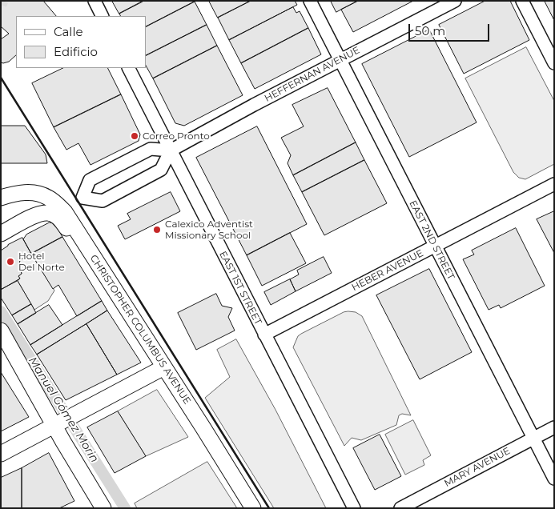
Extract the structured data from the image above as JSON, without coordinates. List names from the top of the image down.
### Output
{
  "streets": {
    "main road": ["CHRISTOPHER COLUMBUS AVENUE"],
    "street": [
      "HEFFERNAN AVENUE",
      "EAST 2ND STREET",
      "HEBER AVENUE",
      "EAST 1ST STREET",
      "MARY AVENUE"
    ]
  },
  "crossings": [
    ["HEFFERNAN AVENUE", "EAST 2ND STREET"],
    ["HEFFERNAN AVENUE", "EAST 1ST STREET"],
    ["EAST 2ND STREET", "HEBER AVENUE"],
    ["EAST 2ND STREET", "MARY AVENUE"],
    ["HEBER AVENUE", "EAST 1ST STREET"]
  ],
  "water": ["Manuel Gómez Morin"],
  "places": ["Correo Pronto", "Calexico Adventist Missionary School", "Hotel Del Norte"],
  "legend": ["Calle", "Edificio"],
  "scale_bar": "50 m"
}
